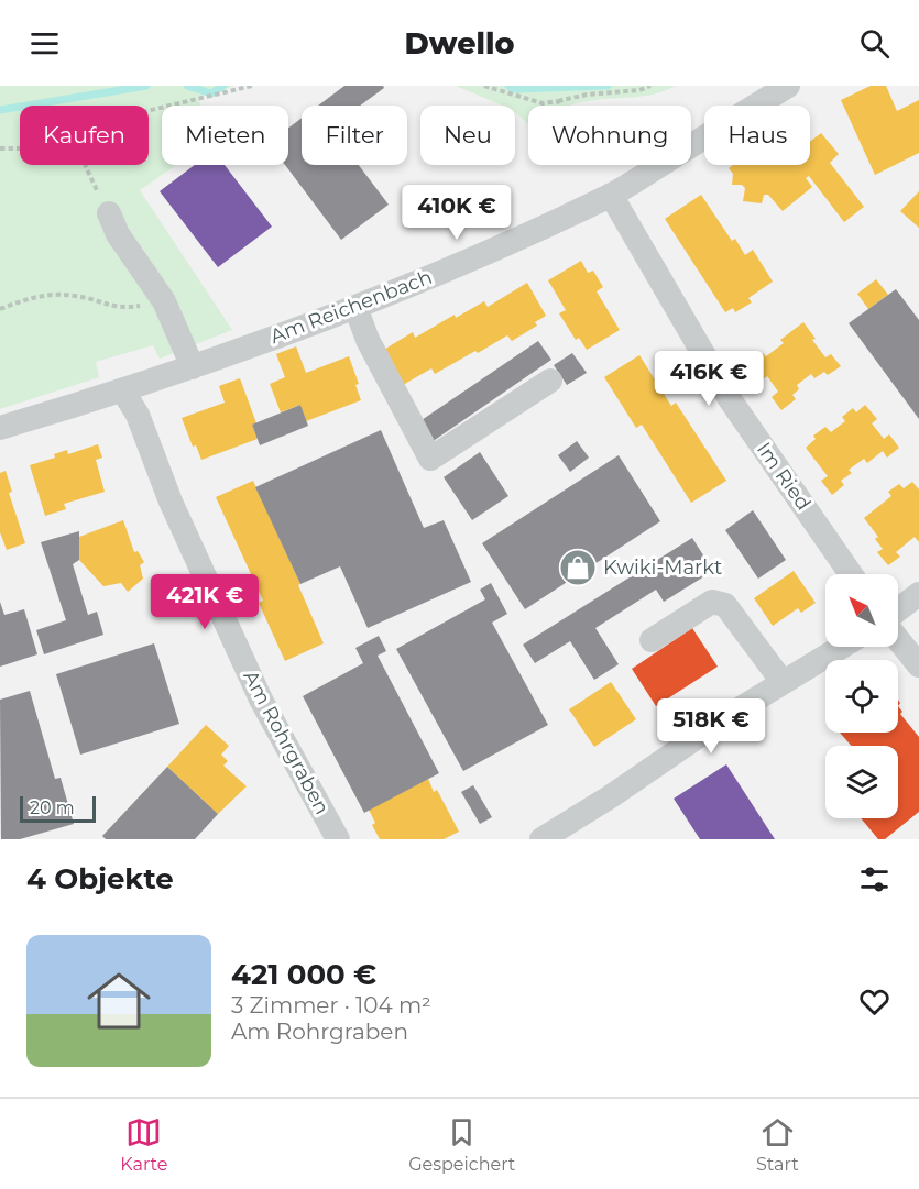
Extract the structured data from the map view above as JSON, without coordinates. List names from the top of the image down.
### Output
{
  "streets": {
    "street": ["Am Reichenbach", "Im Ried", "Am Rohrgraben"]
  },
  "crossings": [
    ["Am Reichenbach", "Im Ried"],
    ["Am Reichenbach", "Am Rohrgraben"]
  ],
  "places": {
    "shop": ["Kwiki-Markt"]
  },
  "scale_bar": "20 m",
  "north": "top left",
  "page": {
    "header": "Dwello",
    "chip": [
      "Kaufen",
      "Mieten",
      "Filter",
      "Neu",
      "Wohnung",
      "Haus"
    ],
    "price": [
      "410K €",
      "416K €",
      "421K €",
      "518K €"
    ],
    "scale": "20 m",
    "heading": "4 Objekte",
    "list": [
      {
        "name": "421 000 €",
        "note": "3 Zimmer · 104 m² · Am Rohrgraben"
      }
    ],
    "tabs": ["Karte", "Gespeichert", "Start"]
  }
}
